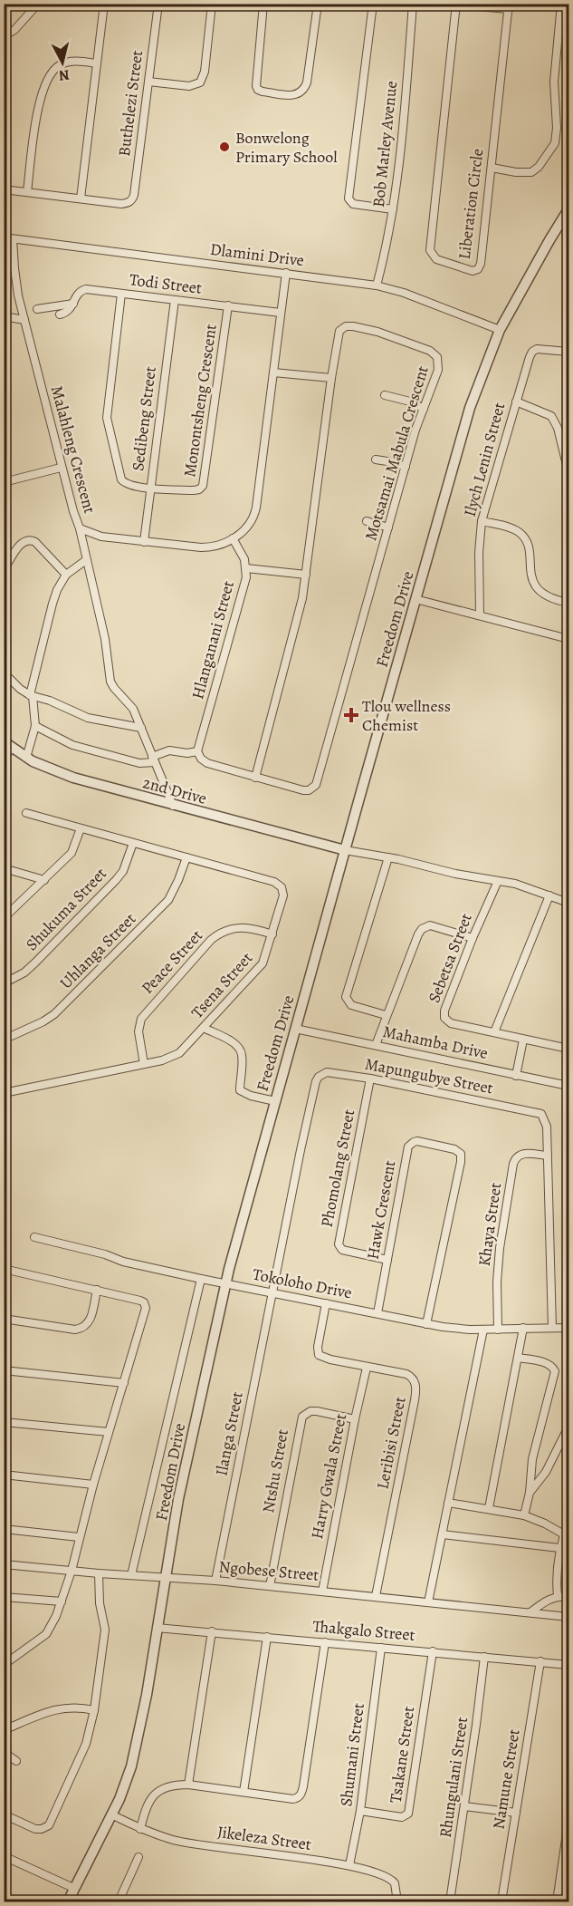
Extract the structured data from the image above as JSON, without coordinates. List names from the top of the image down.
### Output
{
  "streets": {
    "street": [
      "Buthelezi Street",
      "Bob Marley Avenue",
      "Liberation Circle",
      "Dlamini Drive",
      "Todi Street",
      "Monontsheng Crescent",
      "Sedibeng Street",
      "Malahleng Crescent",
      "Motsamai Mabula Crescent",
      "Ilych Lenin Street",
      "Freedom Drive",
      "Hlanganani Street",
      "2nd Drive",
      "Shukuma Street",
      "Uhlanga Street",
      "Sebetsa Street",
      "Peace Street",
      "Tsena Street",
      "Mahamba Drive",
      "Mapungubye Street",
      "Phomolang Street",
      "Hawk Crescent",
      "Khaya Street",
      "Tokoloho Drive",
      "Ilanga Street",
      "Leribisi Street",
      "Ntshu Street",
      "Harry Gwala Street",
      "Ngobese Street",
      "Thakgalo Street",
      "Shumani Street",
      "Tsakane Street",
      "Rhungulani Street",
      "Namune Street",
      "Jikeleza Street"
    ]
  },
  "crossings": [
    ["Bob Marley Avenue", "Dlamini Drive"],
    ["Dlamini Drive", "Malahleng Crescent"],
    ["Dlamini Drive", "Freedom Drive"],
    ["Todi Street", "Monontsheng Crescent"],
    ["Todi Street", "Sedibeng Street"],
    ["Todi Street", "Malahleng Crescent"],
    ["Monontsheng Crescent", "Sedibeng Street"],
    ["Sedibeng Street", "Malahleng Crescent"],
    ["Malahleng Crescent", "Hlanganani Street"],
    ["Freedom Drive", "2nd Drive"],
    ["Freedom Drive", "Mahamba Drive"],
    ["Freedom Drive", "Tokoloho Drive"],
    ["Freedom Drive", "Ngobese Street"],
    ["Freedom Drive", "Thakgalo Street"],
    ["Freedom Drive", "Jikeleza Street"],
    ["Shukuma Street", "Tsena Street"],
    ["Uhlanga Street", "Tsena Street"],
    ["Peace Street", "Tsena Street"],
    ["Mapungubye Street", "Phomolang Street"],
    ["Mapungubye Street", "Khaya Street"],
    ["Mapungubye Street", "Tokoloho Drive"],
    ["Mapungubye Street", "Ilanga Street"],
    ["Phomolang Street", "Hawk Crescent"],
    ["Hawk Crescent", "Tokoloho Drive"],
    ["Khaya Street", "Tokoloho Drive"],
    ["Tokoloho Drive", "Ilanga Street"],
    ["Tokoloho Drive", "Leribisi Street"],
    ["Ilanga Street", "Ngobese Street"],
    ["Leribisi Street", "Harry Gwala Street"],
    ["Leribisi Street", "Ngobese Street"],
    ["Ntshu Street", "Harry Gwala Street"],
    ["Ntshu Street", "Ngobese Street"],
    ["Harry Gwala Street", "Ngobese Street"],
    ["Thakgalo Street", "Shumani Street"],
    ["Thakgalo Street", "Tsakane Street"],
    ["Thakgalo Street", "Rhungulani Street"],
    ["Thakgalo Street", "Namune Street"],
    ["Shumani Street", "Tsakane Street"],
    ["Shumani Street", "Jikeleza Street"]
  ],
  "places": {
    "other": ["Bonwelong Primary School"],
    "health": ["Tlou wellness Chemist"]
  },
  "north": "bottom"
}
